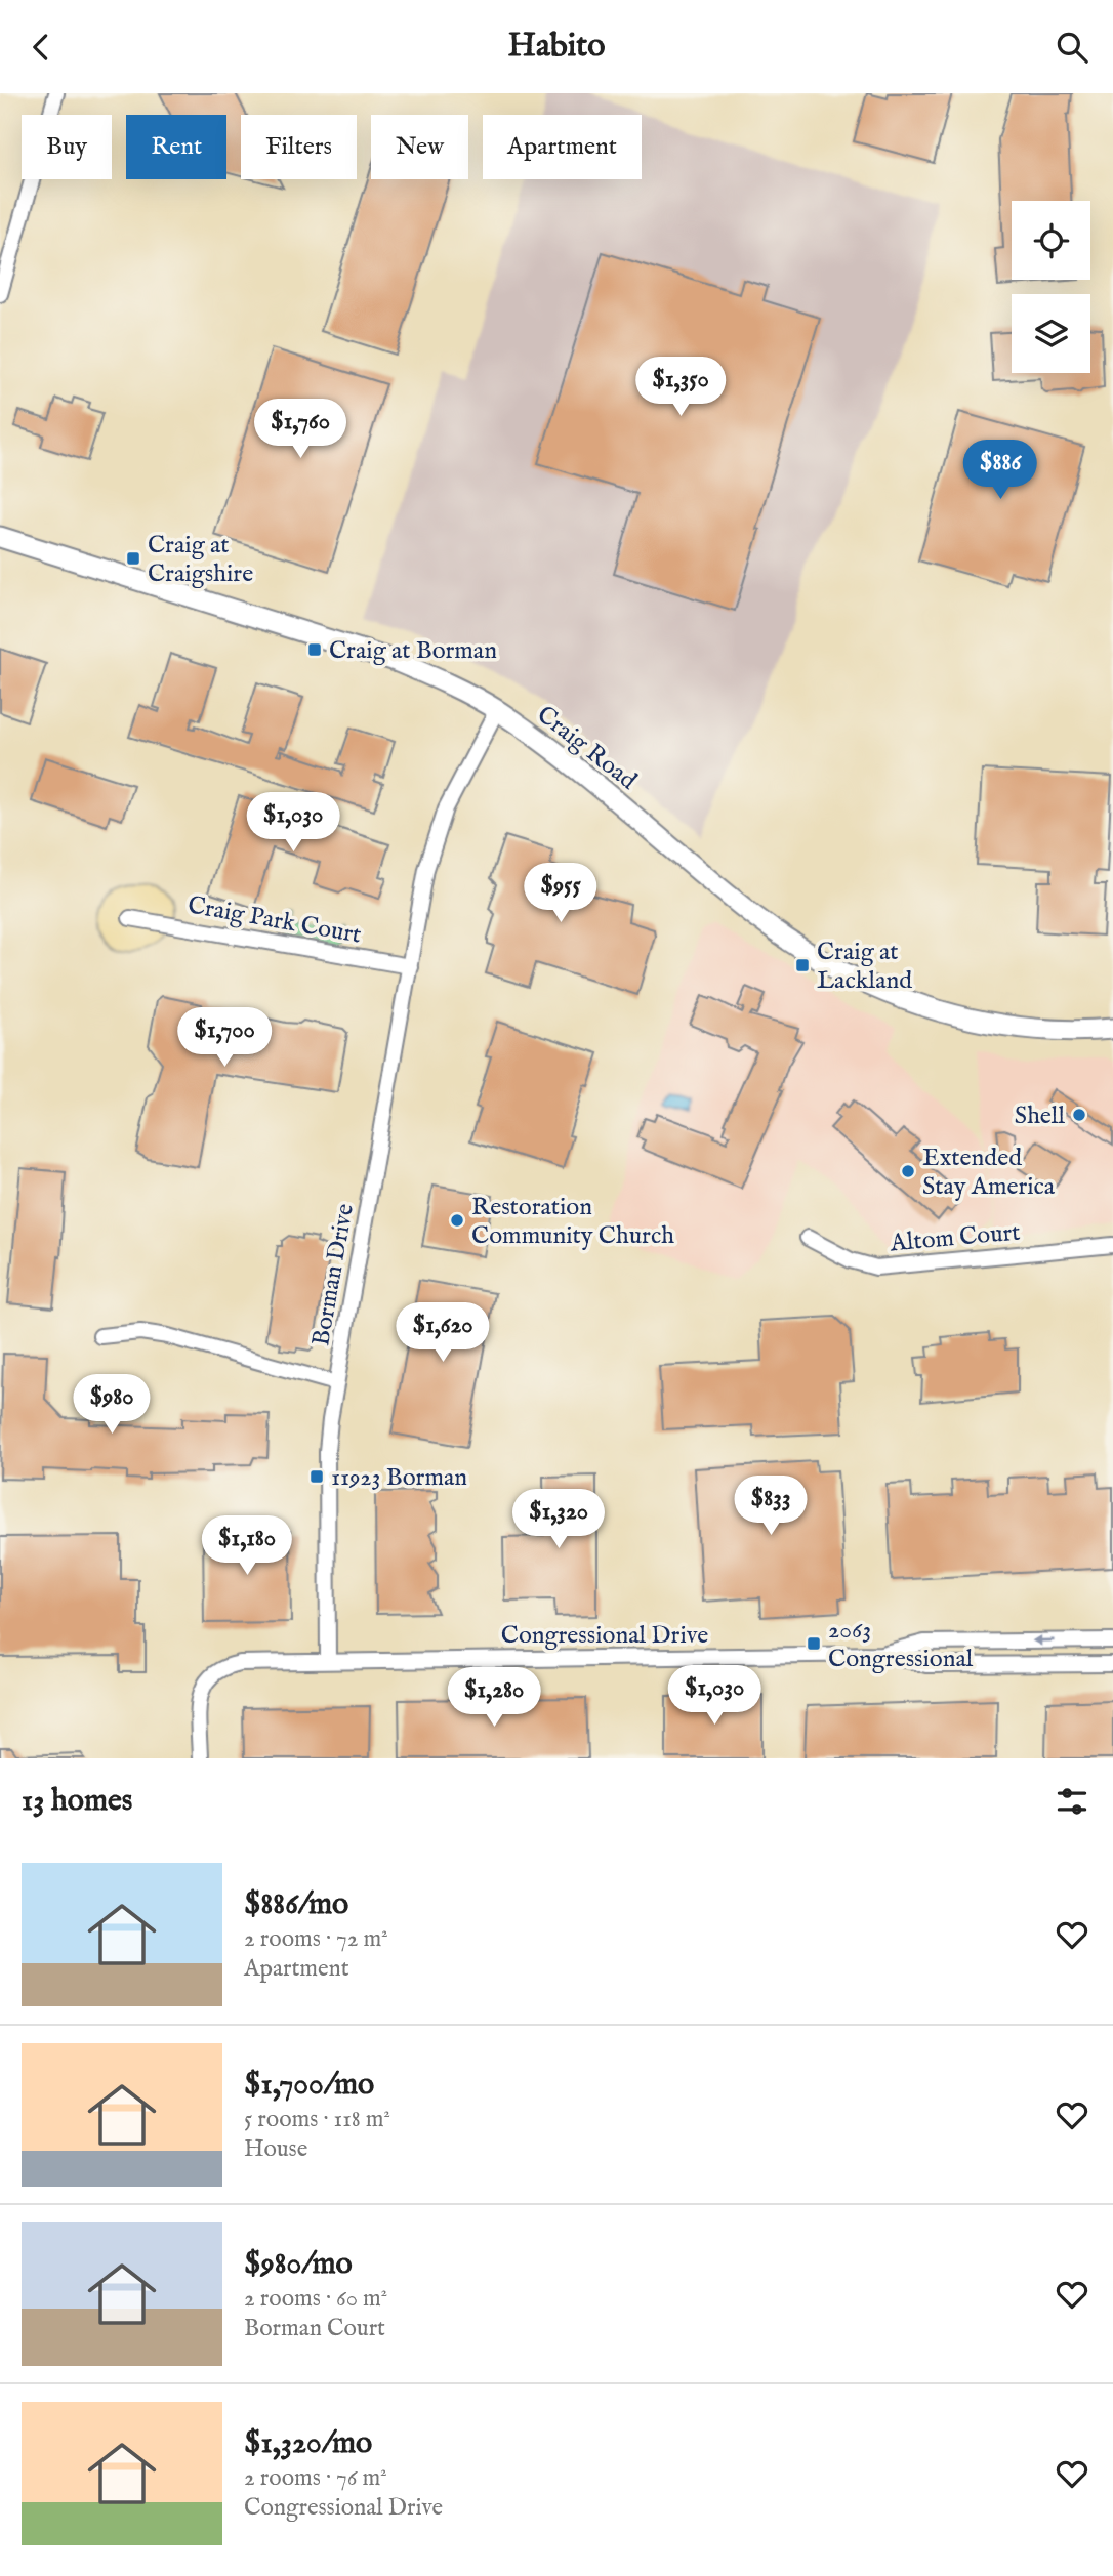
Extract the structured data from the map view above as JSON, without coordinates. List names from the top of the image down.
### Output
{
  "streets": {
    "main road": ["Craig Road"],
    "street": [
      "Craig Park Court",
      "Altom Court",
      "Borman Drive",
      "Congressional Drive"
    ]
  },
  "crossings": [
    ["Craig Road", "Borman Drive"],
    ["Craig Park Court", "Borman Drive"],
    ["Borman Drive", "Congressional Drive"]
  ],
  "places": {
    "transit": [
      "Craig at Craigshire",
      "Craig at Borman",
      "Craig at Lackland",
      "11923 Borman",
      "2063 Congressional"
    ],
    "other": ["Shell", "Extended Stay America", "Restoration Community Church"]
  },
  "page": {
    "header": "Habito",
    "chip": [
      "Buy",
      "Rent",
      "Filters",
      "New",
      "Apartment"
    ],
    "price": [
      "$1,350",
      "$1,760",
      "$886",
      "$1,030",
      "$955",
      "$1,700",
      "$1,620",
      "$980",
      "$833",
      "$1,320",
      "$1,180",
      "$1,030",
      "$1,280"
    ],
    "heading": "13 homes",
    "list": [
      {
        "name": "$886/mo",
        "note": "2 rooms · 72 m² · Apartment"
      },
      {
        "name": "$1,700/mo",
        "note": "5 rooms · 118 m² · House"
      },
      {
        "name": "$980/mo",
        "note": "2 rooms · 60 m² · Borman Court"
      },
      {
        "name": "$1,320/mo",
        "note": "2 rooms · 76 m² · Congressional Drive"
      }
    ]
  }
}
